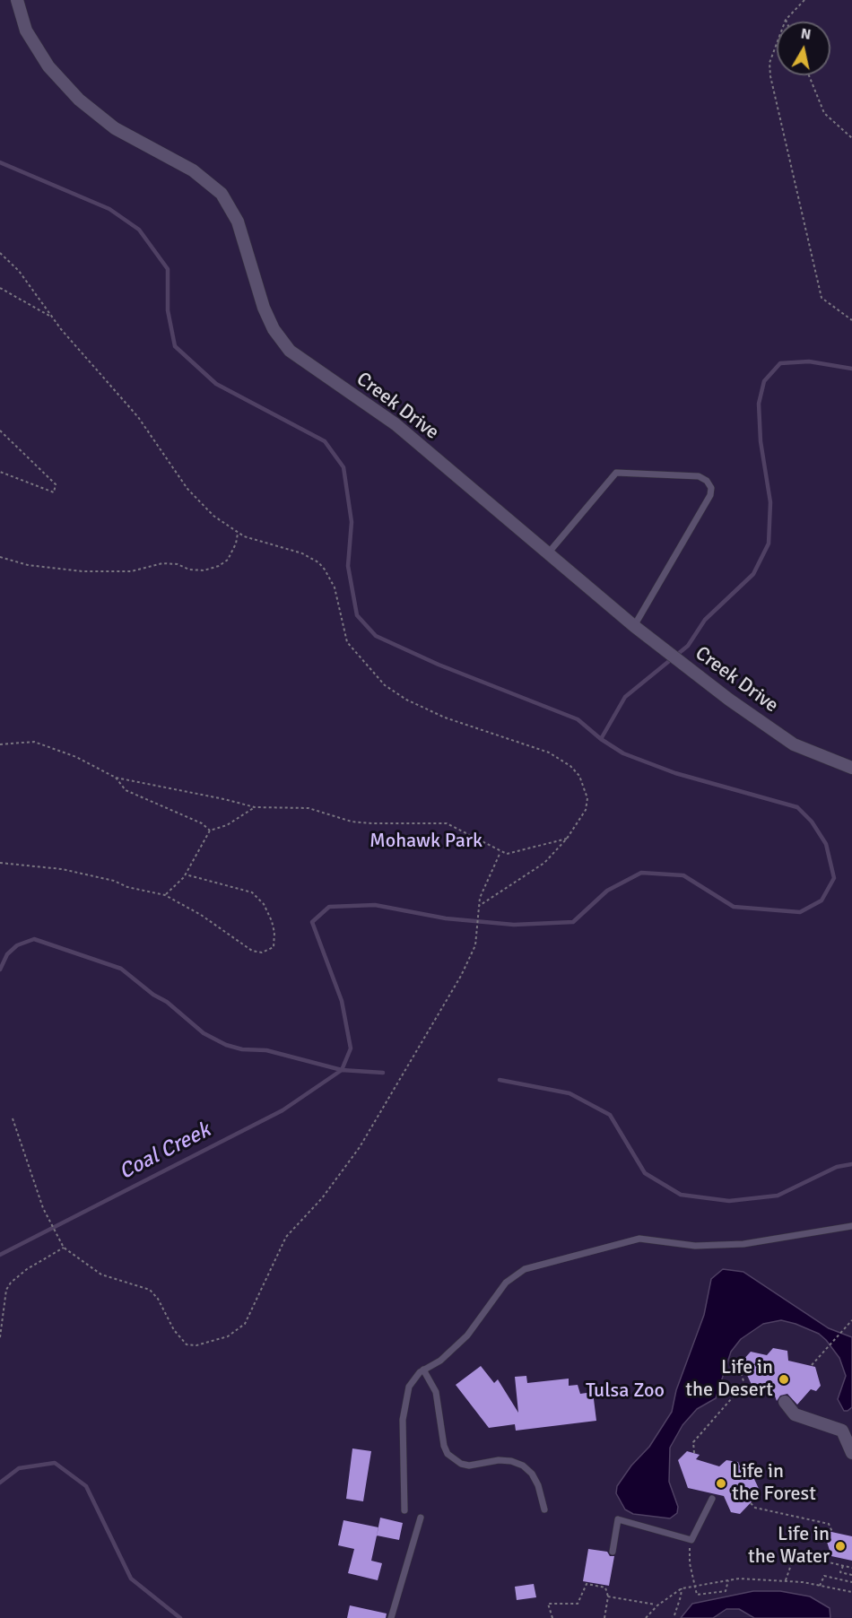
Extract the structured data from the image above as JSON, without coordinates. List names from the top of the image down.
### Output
{
  "streets": {
    "street": ["Creek Drive"]
  },
  "water": ["Coal Creek"],
  "parks": ["Mohawk Park", "Tulsa Zoo"],
  "places": ["Life in the Desert", "Life in the Forest", "Life in the Water"],
  "north": "top"
}
